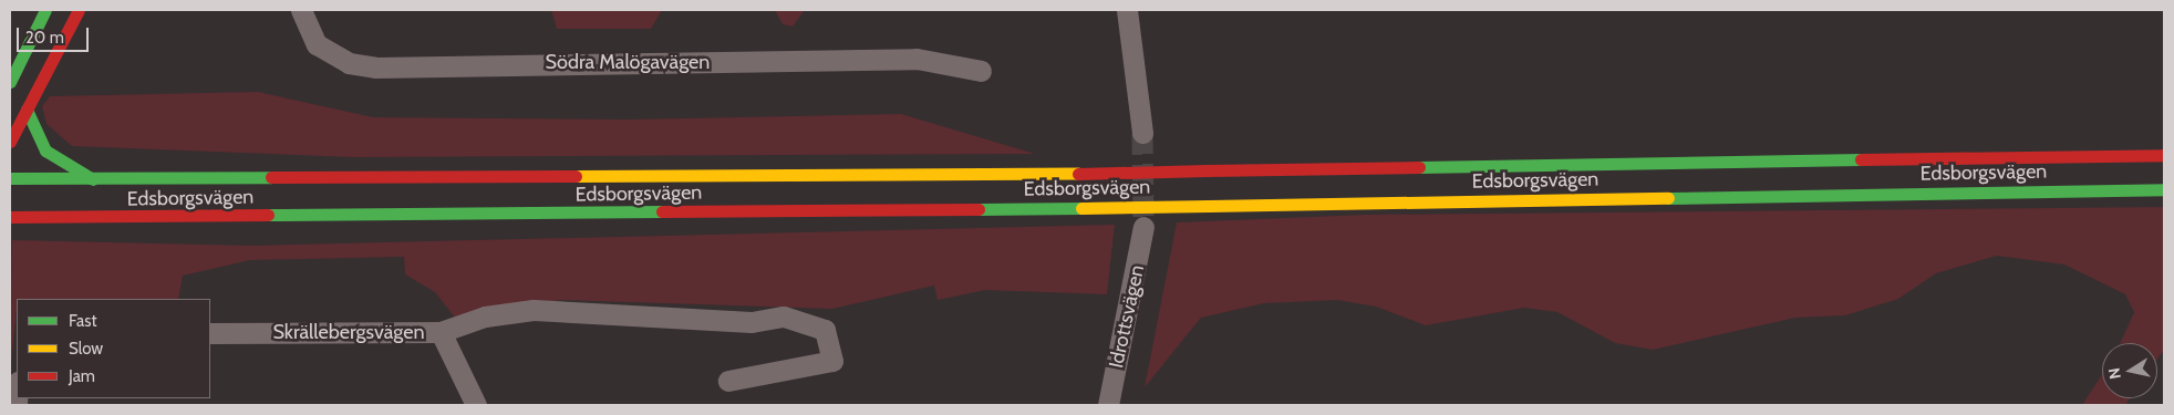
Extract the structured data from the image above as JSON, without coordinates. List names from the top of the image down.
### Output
{
  "streets": {
    "main road": ["Edsborgsvägen"],
    "street": ["Södra Malögavägen", "Idrottsvägen", "Skrällebergsvägen"]
  },
  "legend": ["Fast", "Slow", "Jam"],
  "scale_bar": "20 m",
  "north": "left"
}
